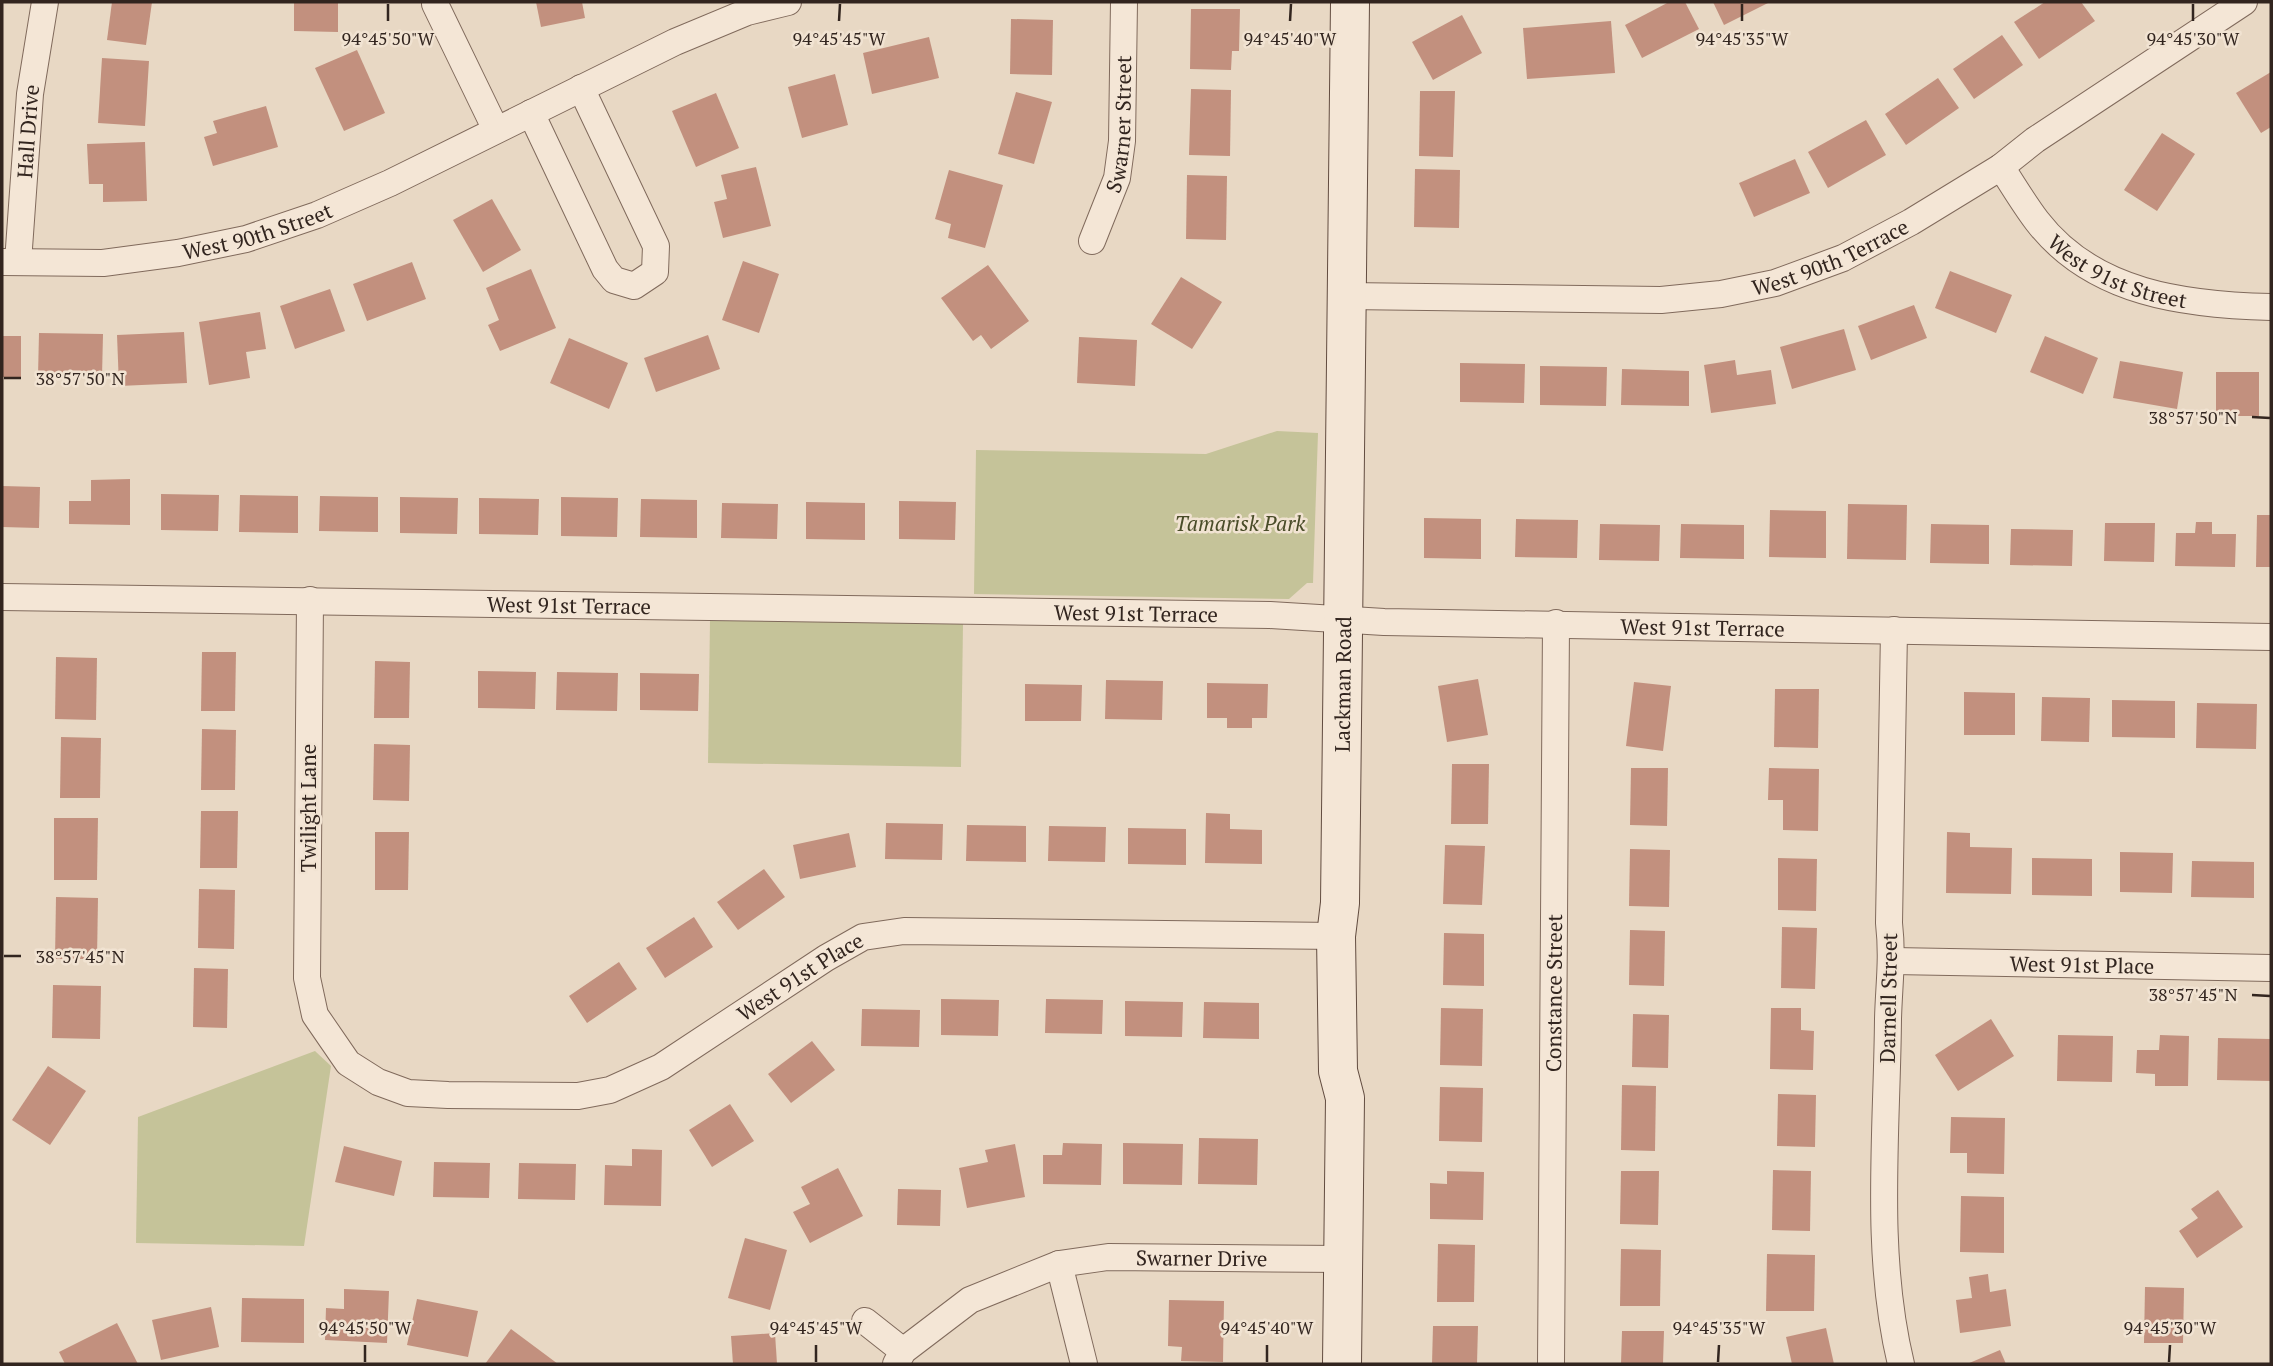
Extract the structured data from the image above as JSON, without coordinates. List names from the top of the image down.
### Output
{
  "streets": {
    "main road": ["Lackman Road"],
    "street": [
      "Swarner Street",
      "Hall Drive",
      "West 90th Street",
      "West 90th Terrace",
      "West 91st Street",
      "West 91st Terrace",
      "Twilight Lane",
      "West 91st Place",
      "Constance Street",
      "Darnell Street",
      "Swarner Drive"
    ]
  },
  "crossings": [
    ["Hall Drive", "West 90th Street"],
    ["West 90th Terrace", "West 91st Street"],
    ["West 90th Terrace", "Lackman Road"],
    ["West 91st Terrace", "Lackman Road"],
    ["West 91st Terrace", "Twilight Lane"],
    ["West 91st Terrace", "Constance Street"],
    ["West 91st Terrace", "Darnell Street"],
    ["Lackman Road", "West 91st Place"],
    ["Lackman Road", "Swarner Drive"],
    ["Twilight Lane", "West 91st Place"],
    ["West 91st Place", "Darnell Street"]
  ],
  "parks": ["Tamarisk Park"],
  "coordinates": [
    "94°45'50\"W",
    "94°45'45\"W",
    "94°45'40\"W",
    "94°45'35\"W",
    "94°45'30\"W",
    "38°57'50\"N",
    "38°57'45\"N"
  ]
}
